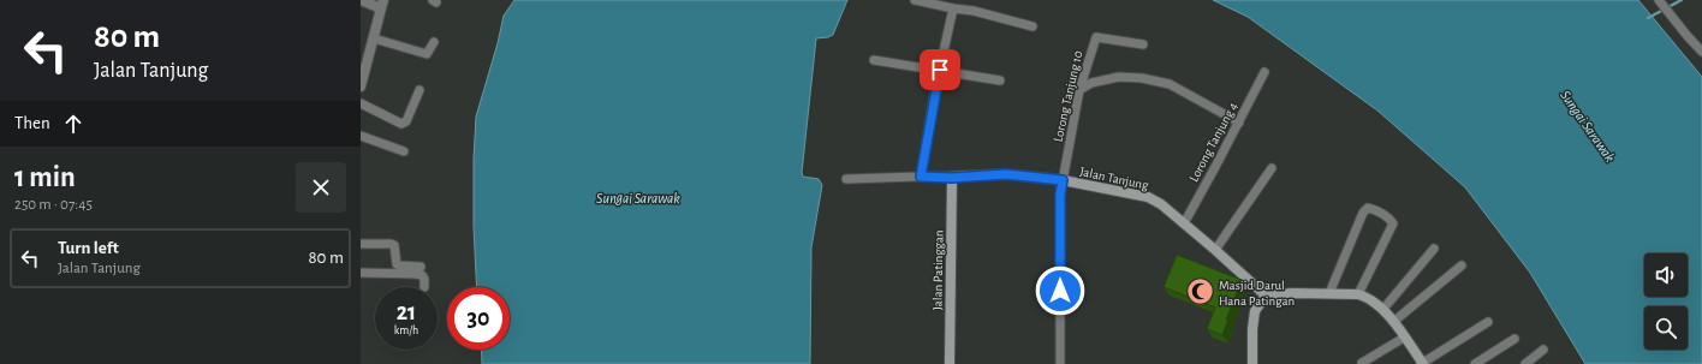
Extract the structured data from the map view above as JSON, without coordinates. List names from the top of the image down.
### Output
{
  "streets": {
    "main road": ["Jalan Tanjung", "Jalan Patinggan"],
    "street": ["Lorong Tanjung 10", "Lorong Tanjung 4"]
  },
  "crossings": [
    ["Lorong Tanjung 10", "Jalan Tanjung"],
    ["Lorong Tanjung 4", "Jalan Tanjung"],
    ["Jalan Tanjung", "Jalan Patinggan"]
  ],
  "water": ["Sungai Sarawak"],
  "places": {
    "mosque": ["Masjid Darul Hana Patingan"]
  },
  "page": {
    "turn": ["80 m", "Jalan Tanjung"],
    "then": "Then",
    "heading": ["1 min", "250 m · 07:45"],
    "list": [
      {
        "name": "Turn left",
        "note": "Jalan Tanjung",
        "value": "80 m"
      }
    ],
    "speed": "21 km/h",
    "limit": "30"
  }
}
